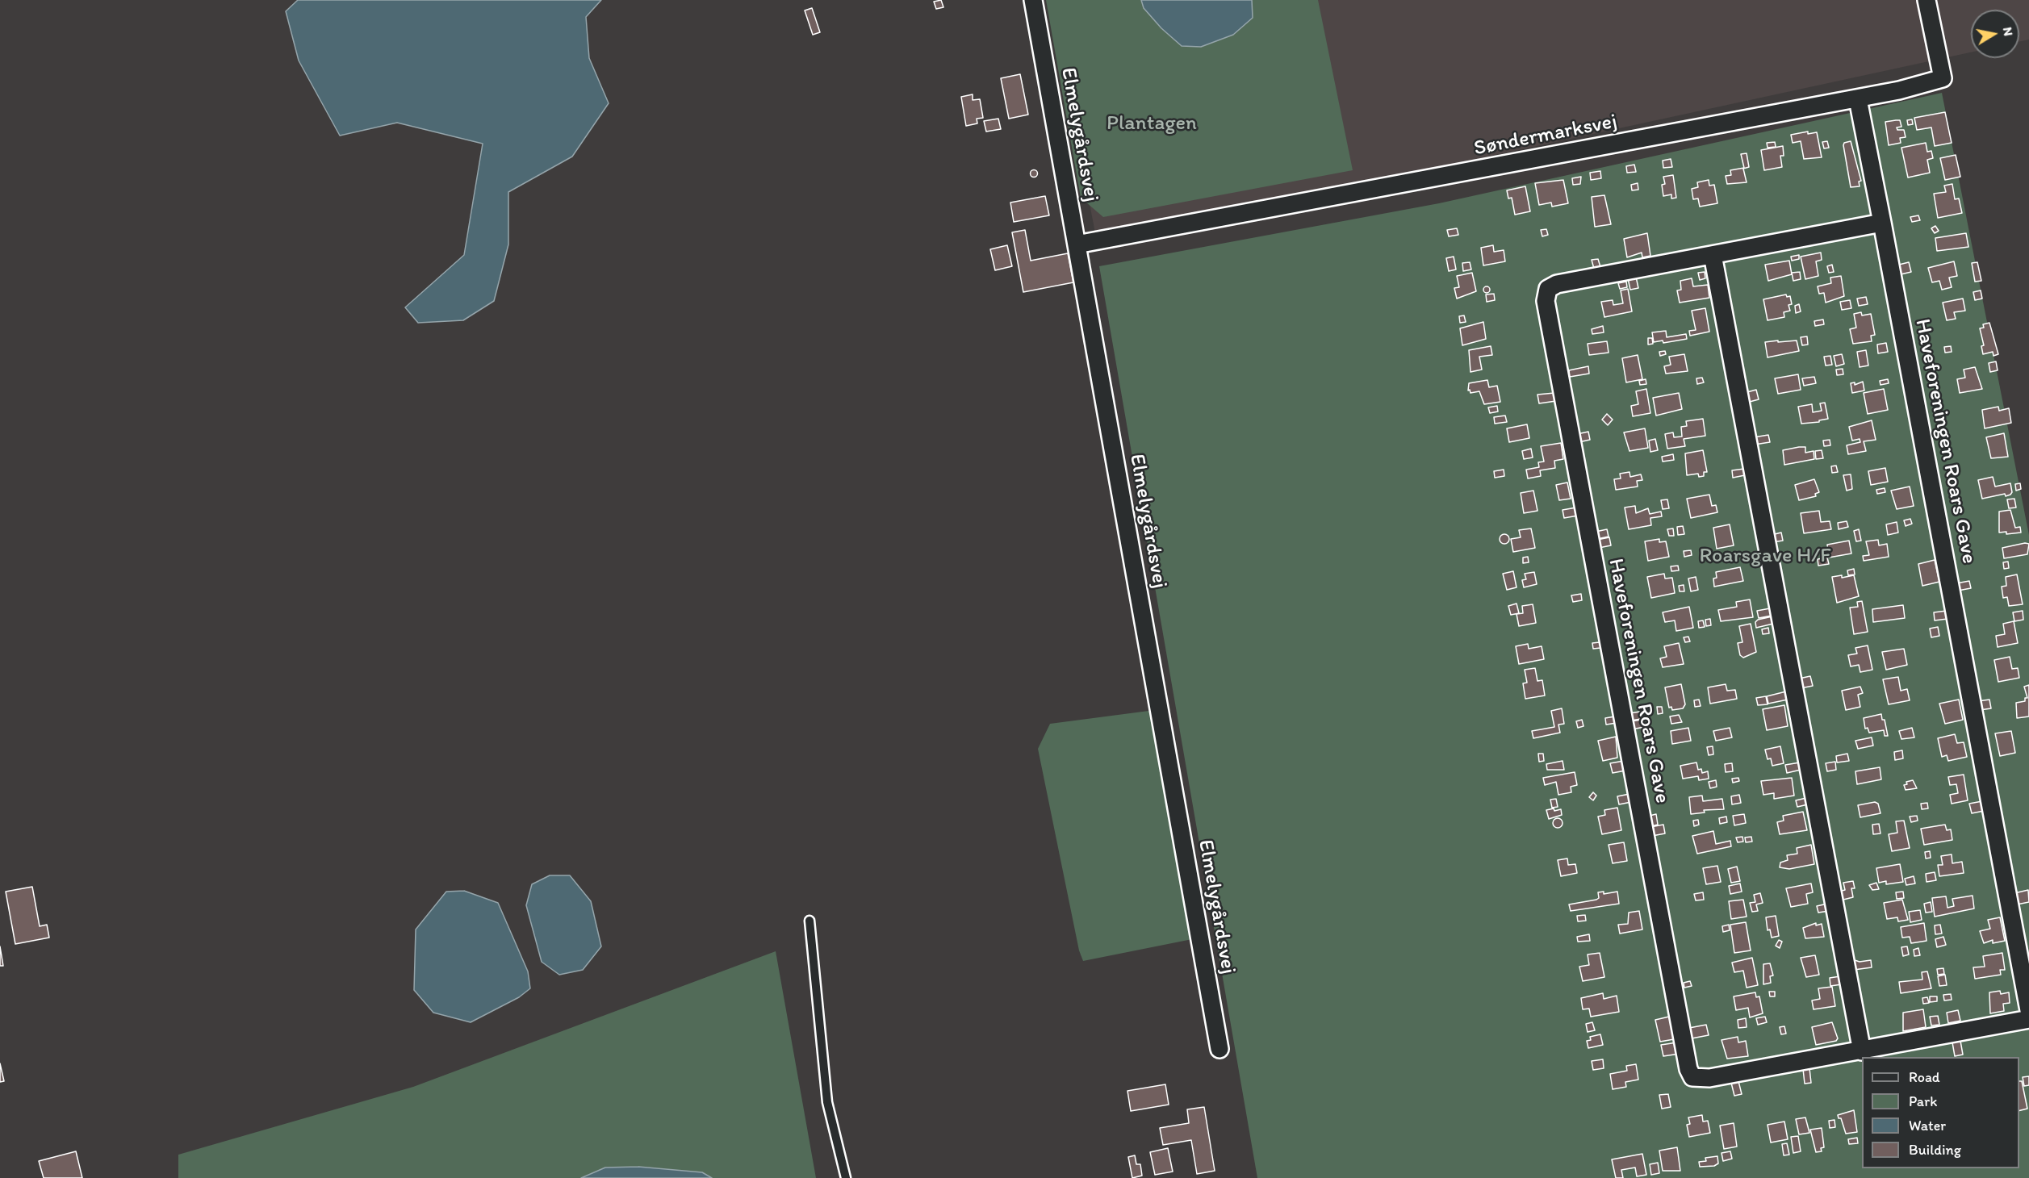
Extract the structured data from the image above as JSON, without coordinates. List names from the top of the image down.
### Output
{
  "streets": {
    "street": ["Elmelygårdsvej", "Søndermarksvej", "Haveforeningen Roars Gave"]
  },
  "crossings": [
    ["Elmelygårdsvej", "Søndermarksvej"],
    ["Søndermarksvej", "Haveforeningen Roars Gave"]
  ],
  "parks": ["Plantagen", "Roarsgave H/F"],
  "legend": [
    "Road",
    "Park",
    "Water",
    "Building"
  ],
  "north": "right"
}
